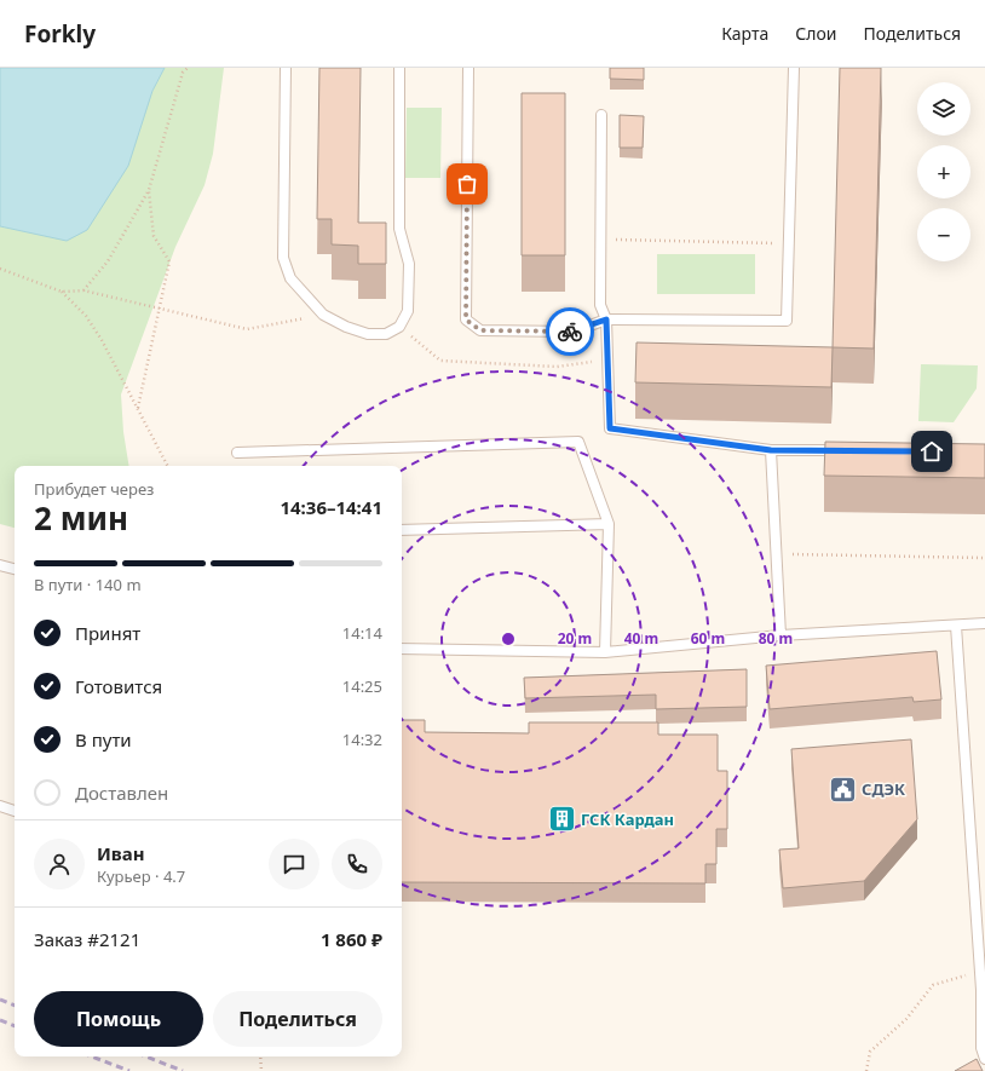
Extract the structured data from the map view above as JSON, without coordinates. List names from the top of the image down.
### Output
{
  "places": {
    "public building": ["СДЭК"],
    "building": ["ГСК Кардан"]
  },
  "page": {
    "header": "Forkly",
    "nav": ["Карта", "Слои", "Поделиться"],
    "map_buttons": ["+", "−"],
    "heading": ["2 мин", "Прибудет через", "14:36–14:41"],
    "panel": [
      "Иван",
      "Курьер · 4.7",
      "Заказ #2121",
      "1 860 ₽"
    ],
    "bar": "В пути · 140 m",
    "list": [
      ["Принят", "14:14"],
      ["Готовится", "14:25"],
      ["В пути", "14:32"],
      "Доставлен"
    ],
    "buttons": ["Помощь", "Поделиться"]
  },
  "rings": [
    "20 m",
    "40 m",
    "60 m",
    "80 m"
  ]
}
